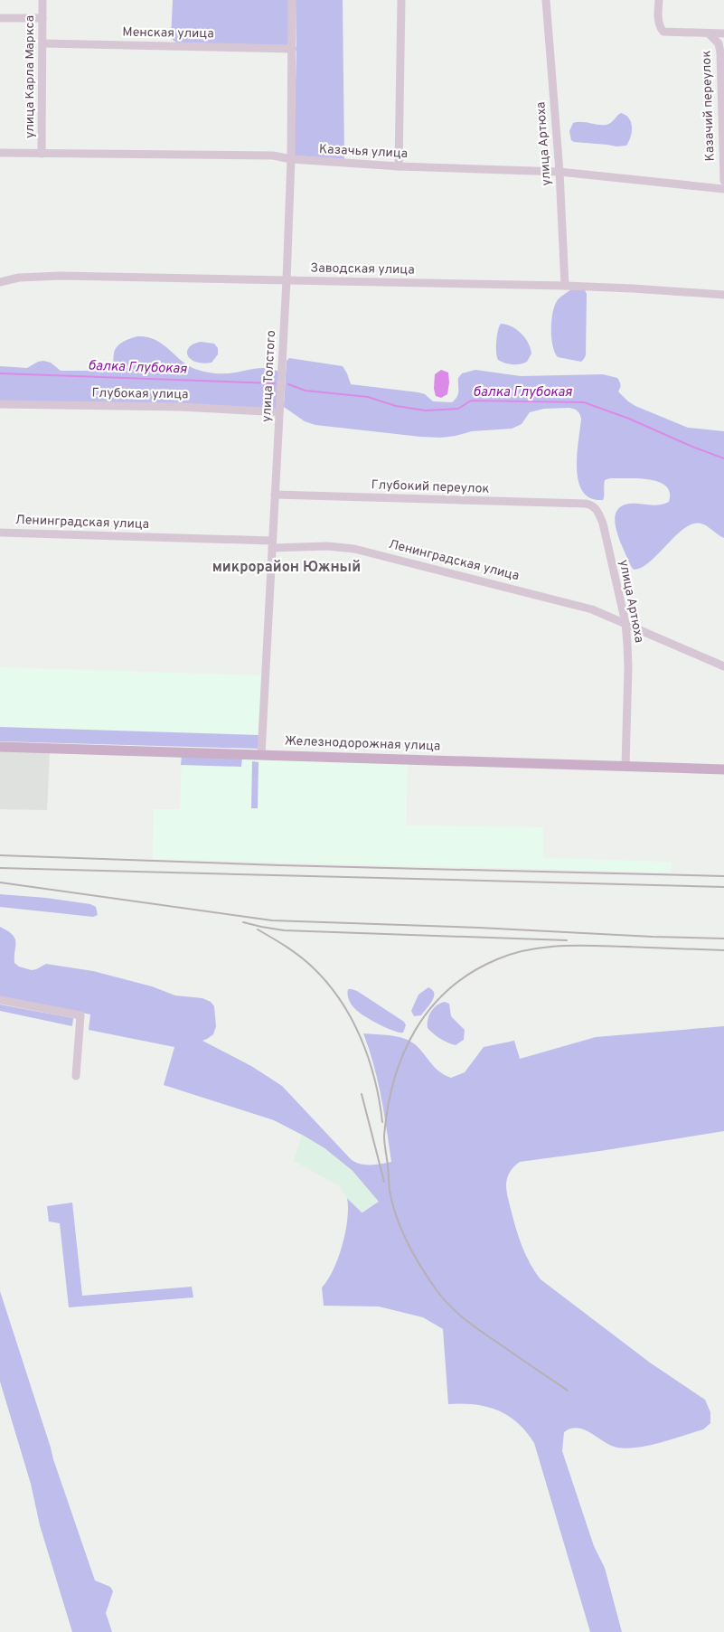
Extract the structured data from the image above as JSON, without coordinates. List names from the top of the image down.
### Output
{
  "streets": {
    "main road": ["Железнодорожная улица"],
    "street": [
      "Менская улица",
      "улица Карла Маркса",
      "Казачий переулок",
      "улица Артюха",
      "Казачья улица",
      "Заводская улица",
      "улица Толстого",
      "Глубокая улица",
      "Глубокий переулок",
      "Ленинградская улица"
    ]
  },
  "crossings": [
    ["Менская улица", "улица Карла Маркса"],
    ["Менская улица", "улица Толстого"],
    ["улица Карла Маркса", "Казачья улица"],
    ["улица Артюха", "Казачья улица"],
    ["улица Артюха", "Заводская улица"],
    ["улица Артюха", "Глубокий переулок"],
    ["улица Артюха", "Ленинградская улица"],
    ["улица Артюха", "Железнодорожная улица"],
    ["Казачья улица", "улица Толстого"],
    ["Заводская улица", "улица Толстого"],
    ["улица Толстого", "Глубокая улица"],
    ["улица Толстого", "Глубокий переулок"],
    ["улица Толстого", "Ленинградская улица"],
    ["улица Толстого", "Железнодорожная улица"]
  ],
  "districts": ["микрорайон Южный"],
  "water": ["балка Глубокая"]
}
